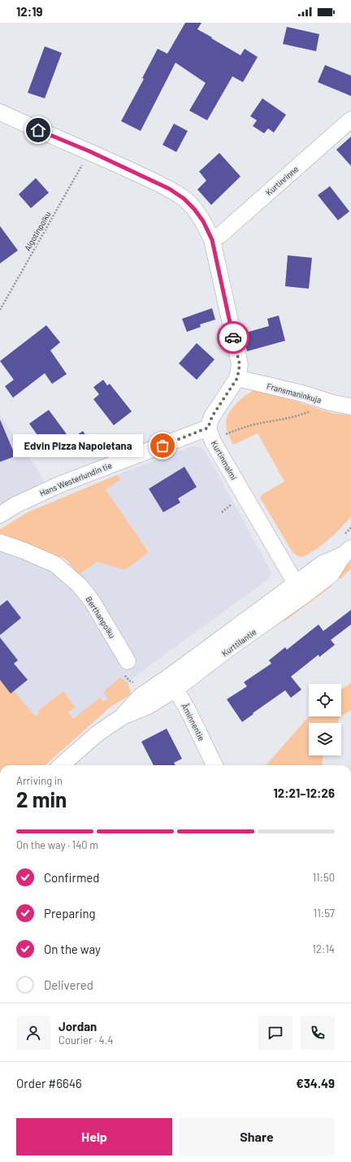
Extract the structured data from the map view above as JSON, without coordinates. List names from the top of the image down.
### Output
{
  "streets": {
    "street": [
      "Kurtinrinne",
      "Fransmaninkuja",
      "Kurtinmalmi",
      "Hans Westerlundin tie",
      "Berthanpolku",
      "Kurttilantie",
      "Åminnentie"
    ],
    "path": ["Algotinpolku"]
  },
  "crossings": [
    ["Kurtinmalmi", "Hans Westerlundin tie"],
    ["Kurtinmalmi", "Kurttilantie"],
    ["Kurttilantie", "Åminnentie"]
  ],
  "places": ["Edvin Pizza Napoletana"],
  "page": {
    "status": "12:19",
    "bubble": "Edvin Pizza Napoletana",
    "heading": ["2 min", "Arriving in", "12:21–12:26"],
    "panel": [
      "Jordan",
      "Courier · 4.4",
      "Order #6646",
      "€34.49"
    ],
    "bar": "On the way · 140 m",
    "list": [
      ["Confirmed", "11:50"],
      ["Preparing", "11:57"],
      ["On the way", "12:14"],
      "Delivered"
    ],
    "buttons": ["Help", "Share"]
  }
}
